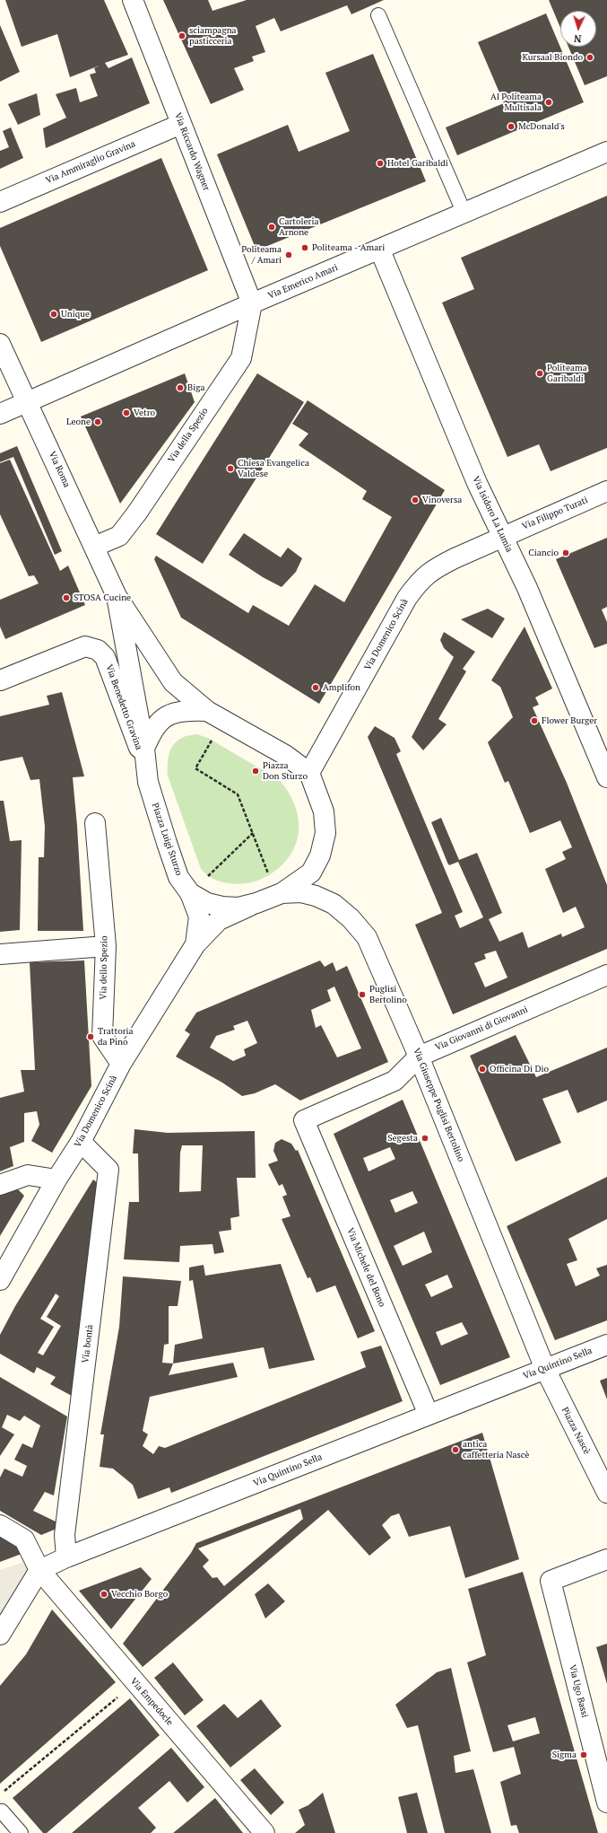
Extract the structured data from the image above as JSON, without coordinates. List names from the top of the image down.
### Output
{
  "streets": {
    "street": [
      "Via Riccardo Wagner",
      "Via Ammiraglio Gravina",
      "Via Emerico Amari",
      "Via della Spezio",
      "Via Roma",
      "Via Filippo Turati",
      "Via Isidoro La Lumia",
      "Via Domenico Scinà",
      "Via Benedetto Gravina",
      "Piazza Luigi Sturzo",
      "Via dello Spezio",
      "Via Giovanni di Giovanni",
      "Via Giuseppe Puglisi Bertolino",
      "Via Michele del Bono",
      "Via bontà",
      "Via Quintino Sella",
      "Piazza Nascè",
      "Via Ugo Bassi",
      "Via Empedocle"
    ]
  },
  "crossings": [
    ["Via Riccardo Wagner", "Via Ammiraglio Gravina"],
    ["Via Riccardo Wagner", "Via Emerico Amari"],
    ["Via Riccardo Wagner", "Via della Spezio"],
    ["Via Emerico Amari", "Via della Spezio"],
    ["Via Emerico Amari", "Via Roma"],
    ["Via Emerico Amari", "Via Isidoro La Lumia"],
    ["Via della Spezio", "Via Roma"],
    ["Via Roma", "Piazza Luigi Sturzo"],
    ["Via Filippo Turati", "Via Isidoro La Lumia"],
    ["Via Filippo Turati", "Via Domenico Scinà"],
    ["Via Isidoro La Lumia", "Via Domenico Scinà"],
    ["Via Domenico Scinà", "Piazza Luigi Sturzo"],
    ["Via Domenico Scinà", "Via dello Spezio"],
    ["Via Domenico Scinà", "Via bontà"],
    ["Via Benedetto Gravina", "Piazza Luigi Sturzo"],
    ["Piazza Luigi Sturzo", "Via Giuseppe Puglisi Bertolino"],
    ["Via Giovanni di Giovanni", "Via Giuseppe Puglisi Bertolino"],
    ["Via Giovanni di Giovanni", "Via Michele del Bono"],
    ["Via Giuseppe Puglisi Bertolino", "Via Quintino Sella"],
    ["Via Giuseppe Puglisi Bertolino", "Piazza Nascè"],
    ["Via Michele del Bono", "Via Quintino Sella"],
    ["Via bontà", "Via Quintino Sella"],
    ["Via Quintino Sella", "Piazza Nascè"],
    ["Via Quintino Sella", "Via Empedocle"]
  ],
  "places": [
    "sciampagna pasticceria",
    "Kursaal Biondo",
    "Al Politeama Multisala",
    "McDonald's",
    "Hotel Garibaldi",
    "Cartoleria Arnone",
    "Politeama - Amari",
    "Politeama / Amari",
    "Unique",
    "Politeama Garibaldi",
    "Biga",
    "Vetro",
    "Leone",
    "Chiesa Evangelica Valdese",
    "Vinoversa",
    "Ciancio",
    "STOSA Cucine",
    "Amplifon",
    "Flower Burger",
    "Piazza Don Sturzo",
    "Puglisi Bertolino",
    "Trattoria da Pino",
    "Officina Di Dio",
    "Segesta",
    "antica caffetteria Nascè",
    "Vecchio Borgo",
    "Sigma"
  ],
  "north": "bottom"
}
